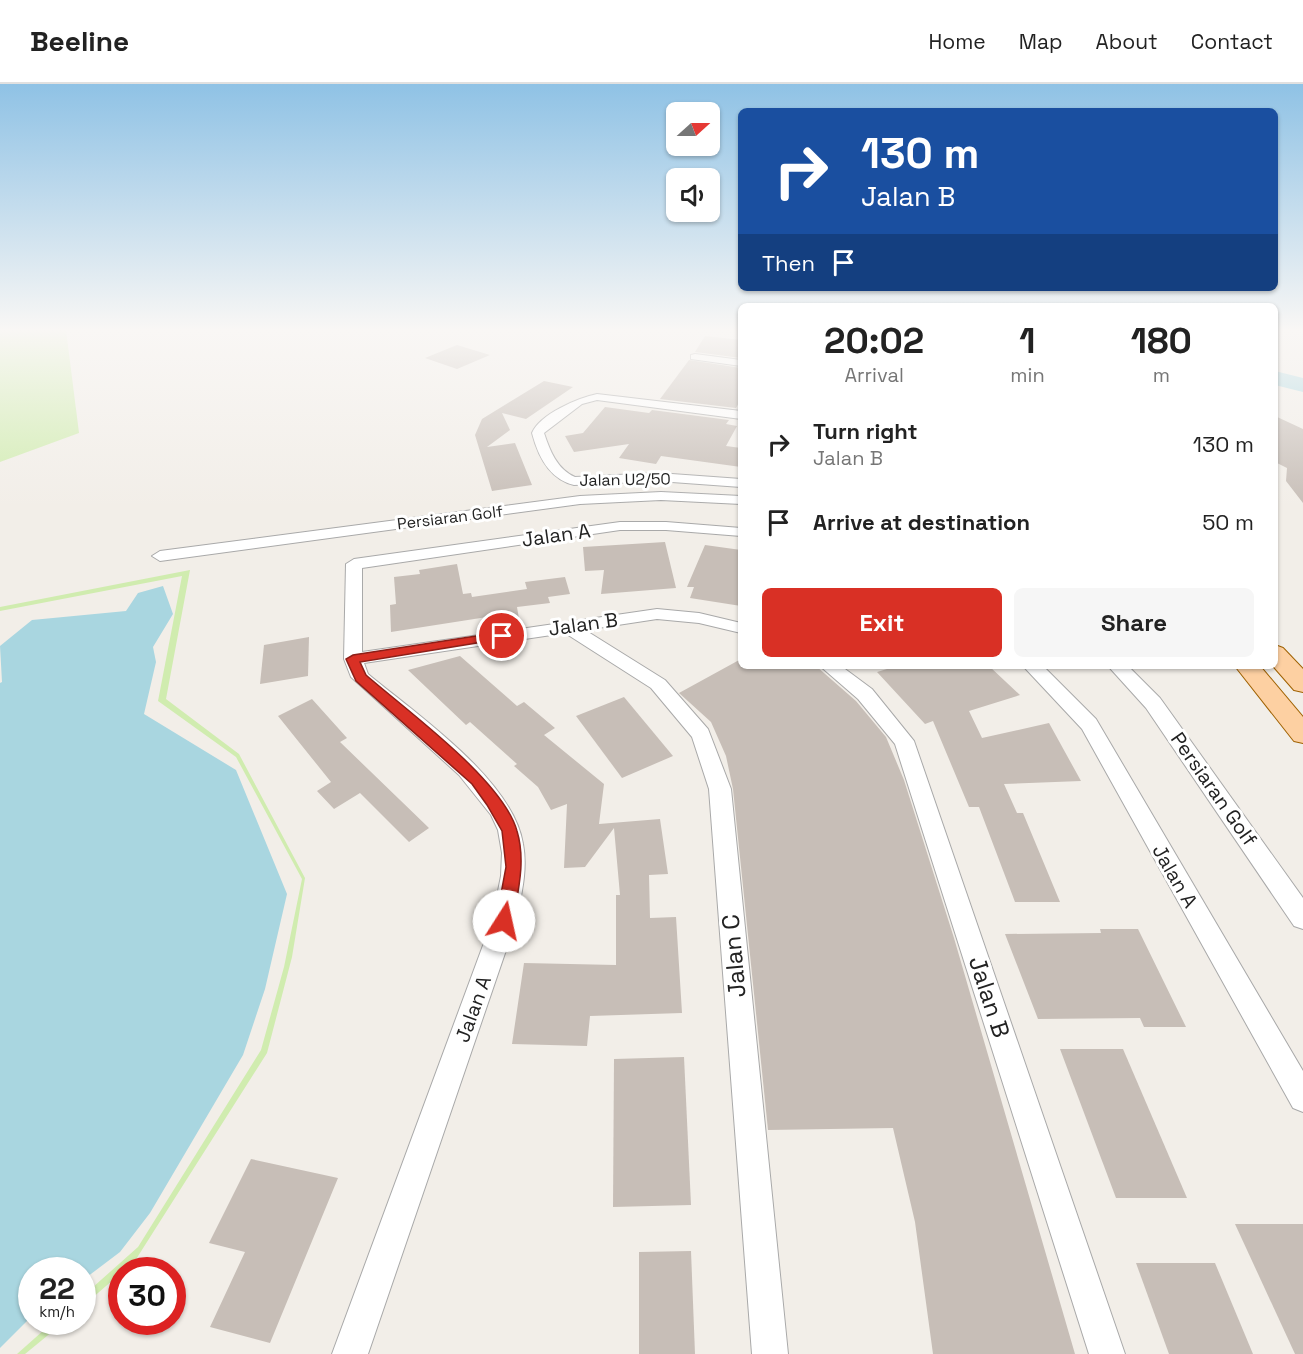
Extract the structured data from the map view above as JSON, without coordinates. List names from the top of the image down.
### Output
{
  "streets": {
    "street": [
      "Jalan U2/50",
      "Persiaran Golf",
      "Jalan A",
      "Jalan B",
      "Jalan C"
    ]
  },
  "crossings": [
    ["Jalan A", "Jalan B"],
    ["Jalan B", "Jalan C"]
  ],
  "north": "right",
  "page": {
    "header": "Beeline",
    "nav": [
      "Home",
      "Map",
      "About",
      "Contact"
    ],
    "turn": ["130 m", "Jalan B"],
    "then": "Then",
    "eta": [
      "20:02",
      "Arrival",
      "1",
      "min",
      "180",
      "m"
    ],
    "list": [
      {
        "name": "Turn right",
        "note": "Jalan B",
        "value": "130 m"
      },
      {
        "name": "Arrive at destination",
        "value": "50 m"
      }
    ],
    "buttons": ["Exit", "Share"],
    "speed": "22 km/h",
    "limit": "30"
  }
}
